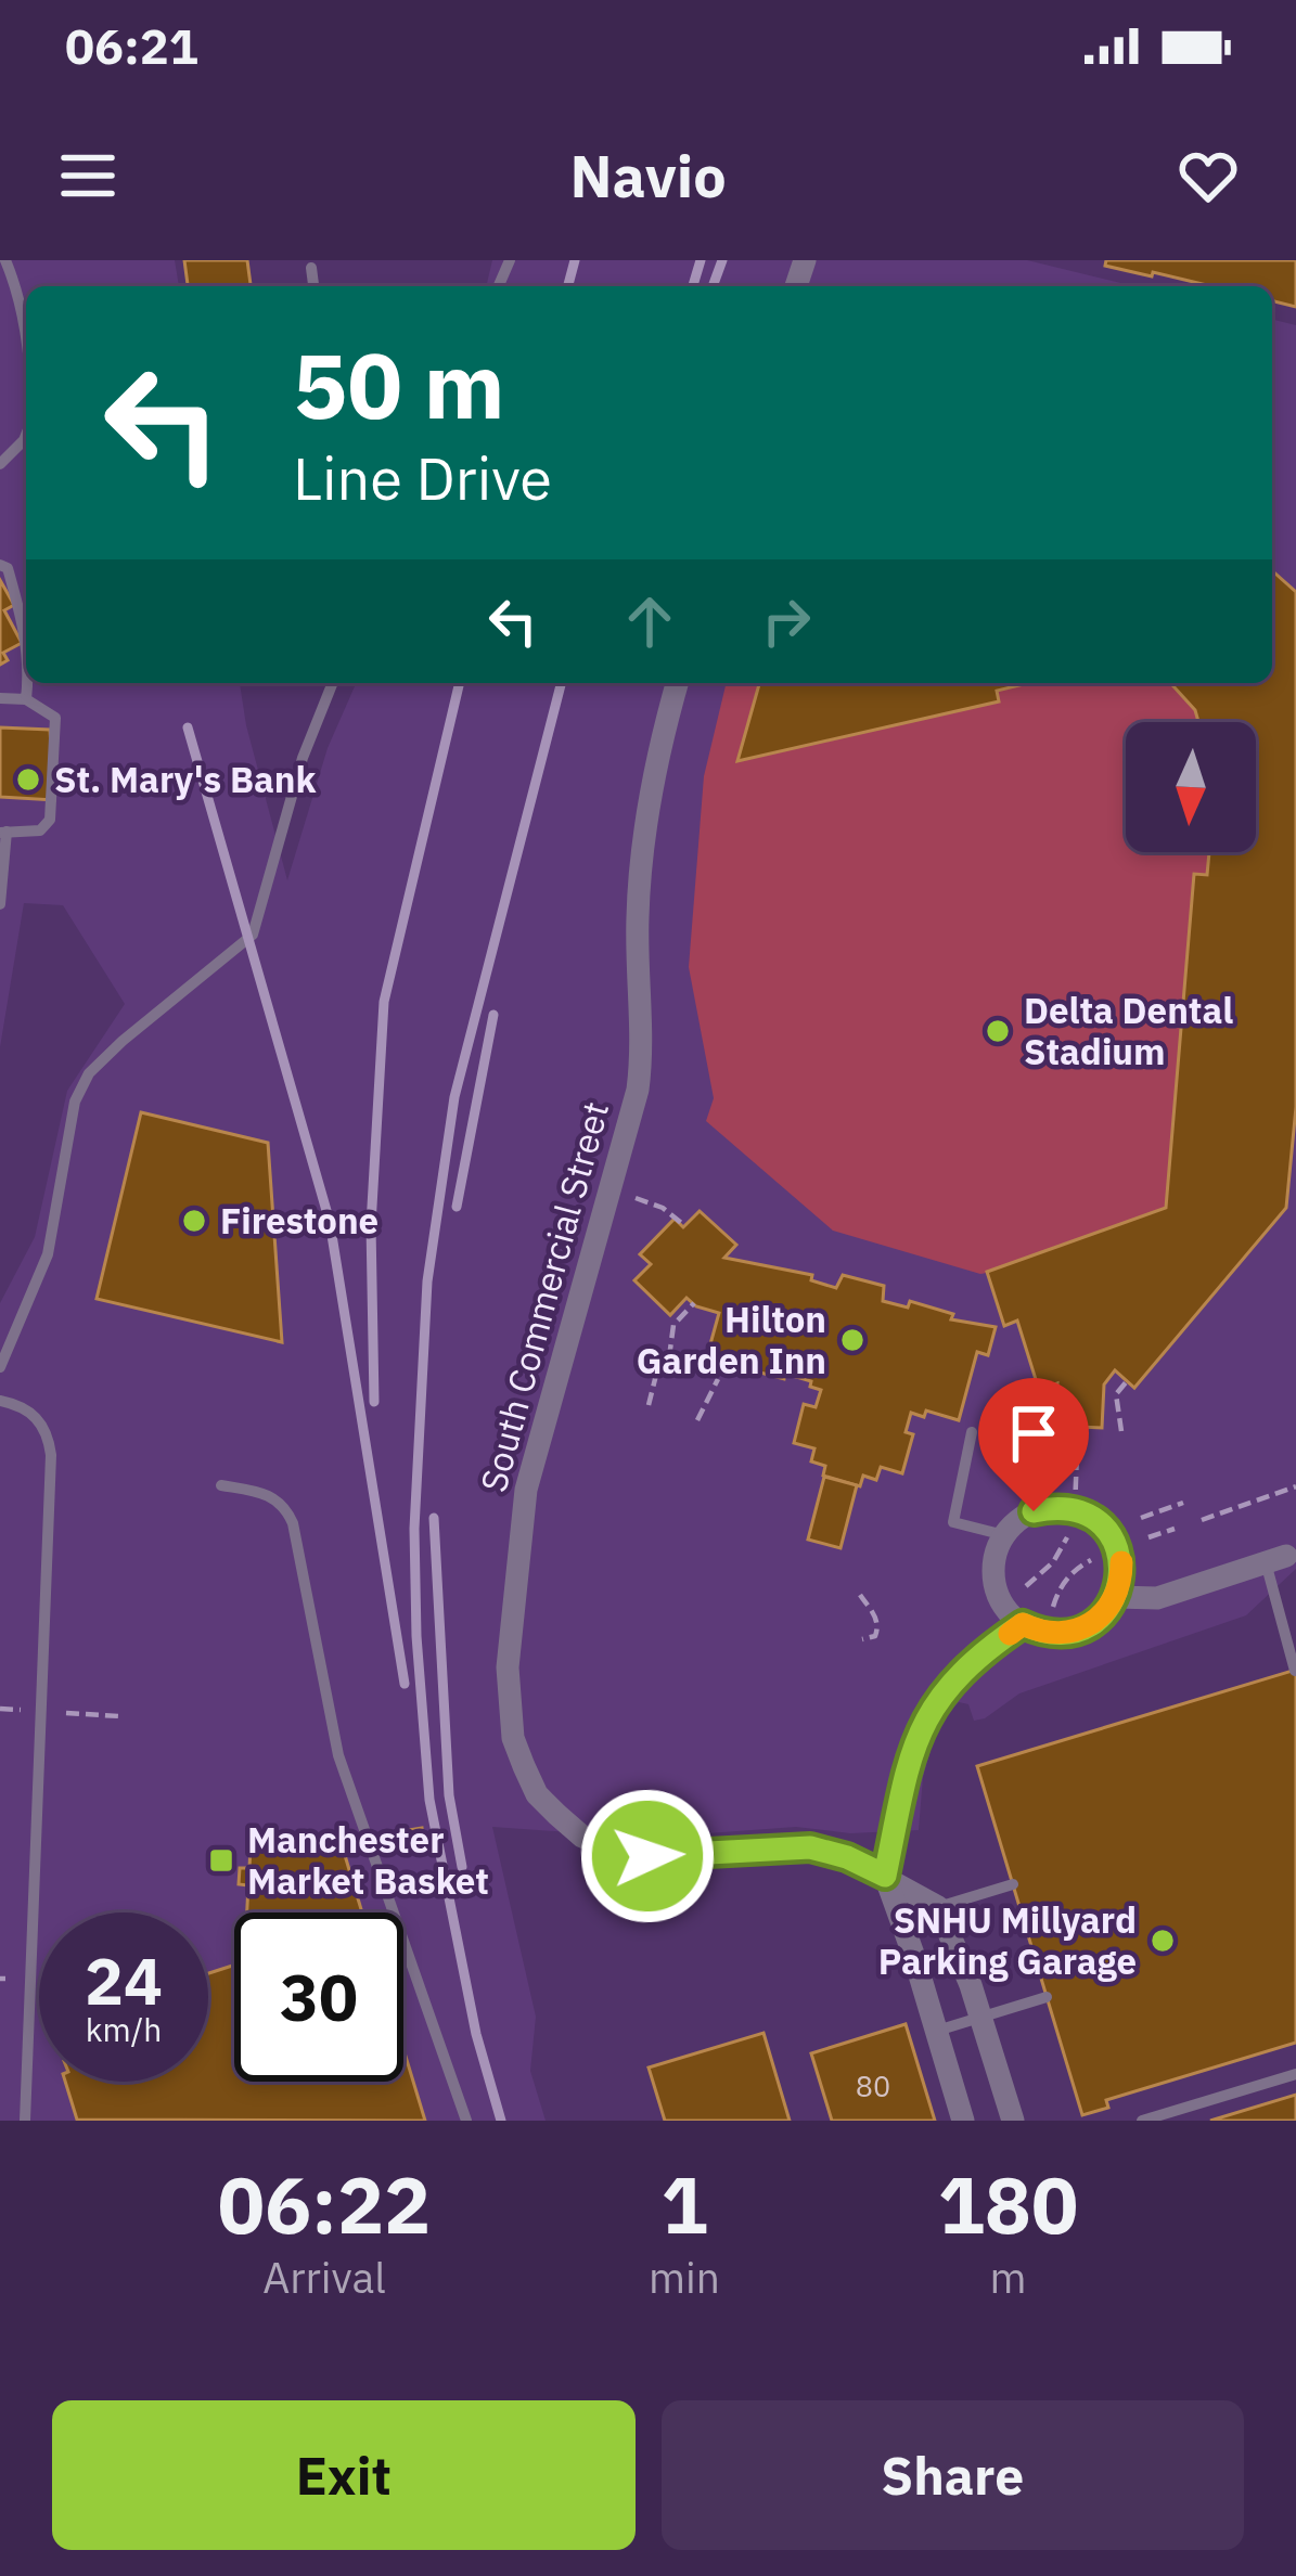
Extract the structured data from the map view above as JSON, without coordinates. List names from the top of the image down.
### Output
{
  "streets": {
    "street": ["South Commercial Street"]
  },
  "places": {
    "other": [
      "St. Mary's Bank",
      "Delta Dental Stadium",
      "Firestone",
      "Hilton Garden Inn",
      "SNHU Millyard Parking Garage"
    ],
    "transit": ["Manchester Market Basket"]
  },
  "house_numbers": ["80"],
  "north": "bottom",
  "page": {
    "status": "06:21",
    "header": "Navio",
    "turn": ["50 m", "Line Drive"],
    "speed": "24 km/h",
    "limit": "30",
    "eta": [
      "06:22",
      "Arrival",
      "1",
      "min",
      "180",
      "m"
    ],
    "buttons": ["Exit", "Share"]
  }
}
